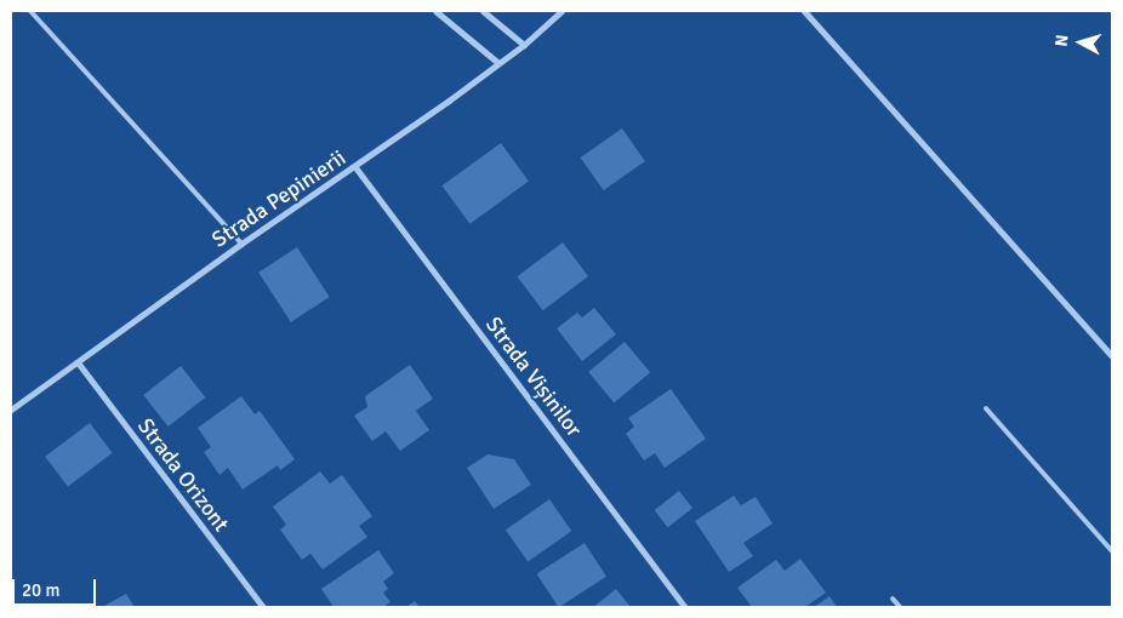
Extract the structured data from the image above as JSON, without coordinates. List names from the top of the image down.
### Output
{
  "streets": {
    "street": ["Strada Pepinierii", "Strada Vișinilor", "Strada Orizont"]
  },
  "crossings": [
    ["Strada Pepinierii", "Strada Vișinilor"],
    ["Strada Pepinierii", "Strada Orizont"]
  ],
  "scale_bar": "20 m",
  "north": "left"
}
